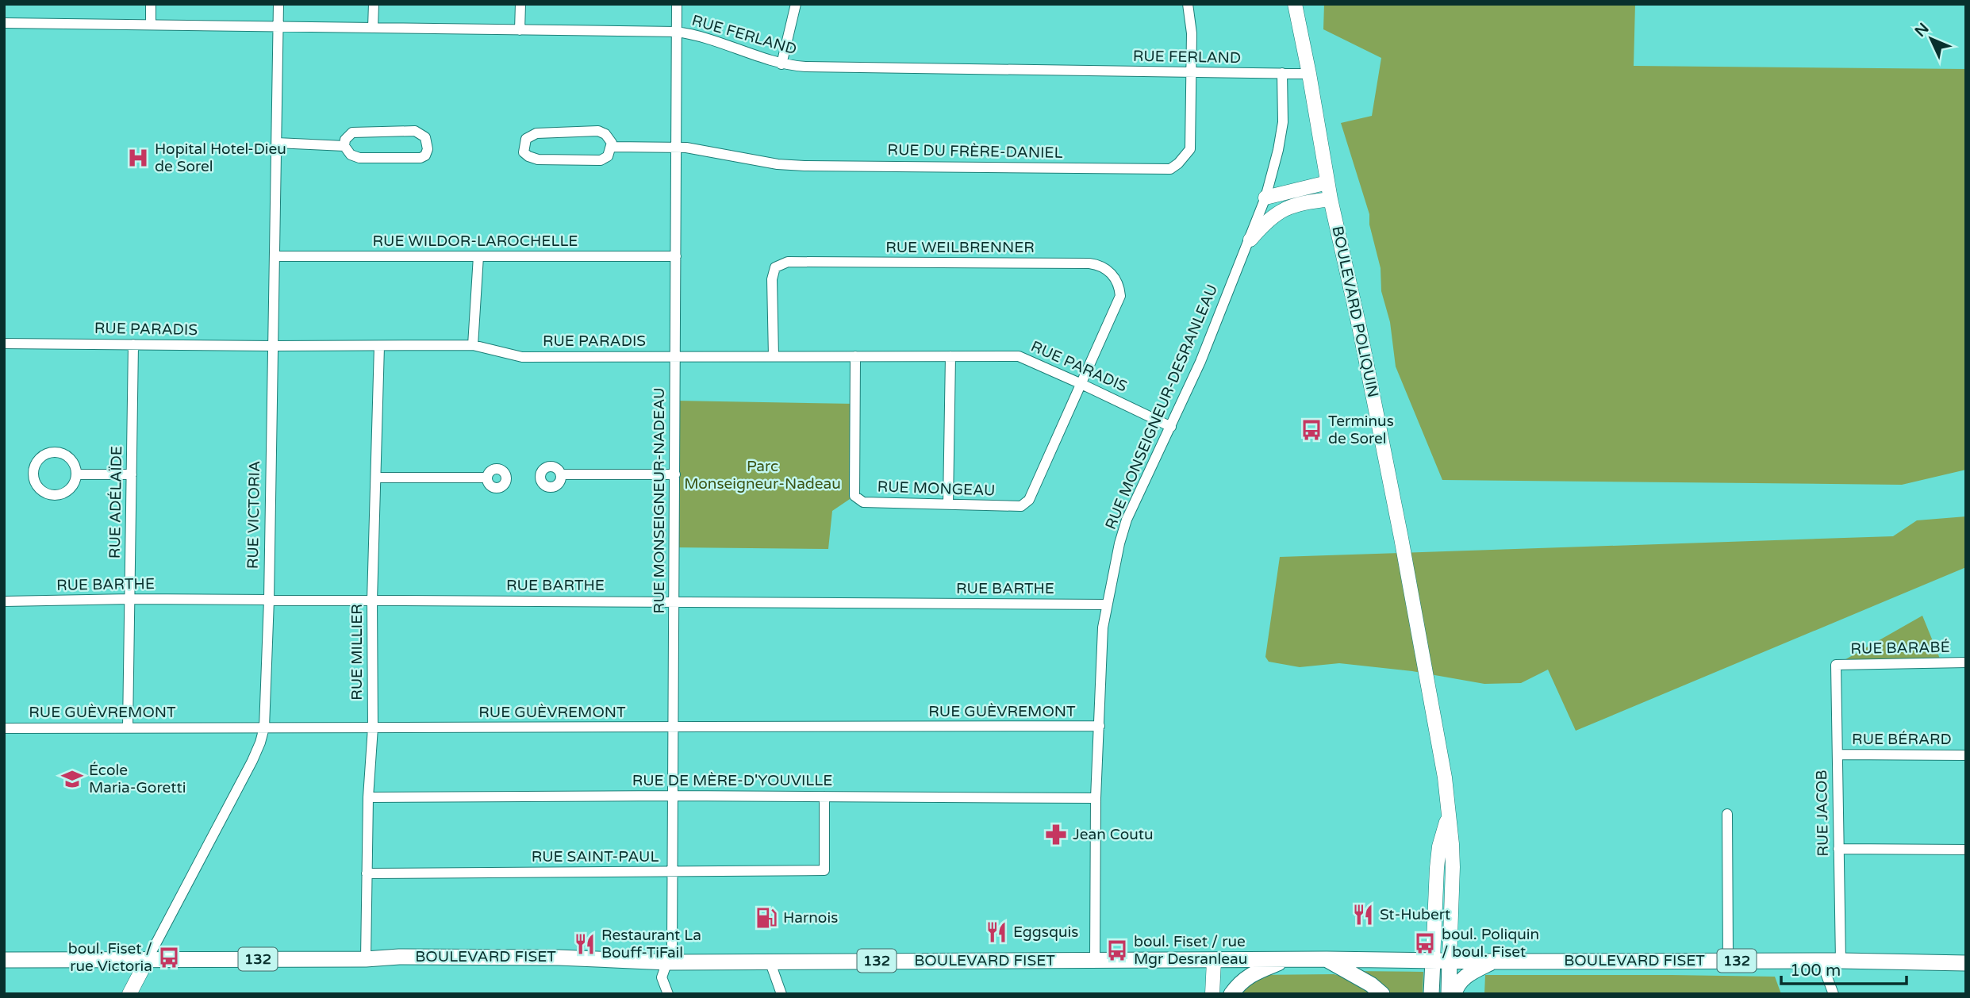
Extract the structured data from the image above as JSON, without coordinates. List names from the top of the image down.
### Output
{
  "streets": {
    "main road": ["BOULEVARD POLIQUIN", "BOULEVARD FISET", "132"],
    "street": [
      "RUE FERLAND",
      "RUE DU FRÈRE-DANIEL",
      "RUE WILDOR-LAROCHELLE",
      "RUE WEILBRENNER",
      "RUE PARADIS",
      "RUE MONSEIGNEUR-DESRANLEAU",
      "RUE MONGEAU",
      "RUE MONSEIGNEUR-NADEAU",
      "RUE ADÉLAÏDE",
      "RUE VICTORIA",
      "RUE BARTHE",
      "RUE BARABÉ",
      "RUE MILLIER",
      "RUE GUÈVREMONT",
      "RUE BÉRARD",
      "RUE DE MÈRE-D'YOUVILLE",
      "RUE JACOB",
      "RUE SAINT-PAUL"
    ]
  },
  "crossings": [
    ["RUE FERLAND", "RUE DU FRÈRE-DANIEL"],
    ["RUE FERLAND", "BOULEVARD POLIQUIN"],
    ["RUE FERLAND", "RUE MONSEIGNEUR-DESRANLEAU"],
    ["RUE FERLAND", "RUE MONSEIGNEUR-NADEAU"],
    ["RUE FERLAND", "RUE VICTORIA"],
    ["RUE DU FRÈRE-DANIEL", "RUE MONSEIGNEUR-NADEAU"],
    ["RUE WILDOR-LAROCHELLE", "RUE MONSEIGNEUR-NADEAU"],
    ["RUE WILDOR-LAROCHELLE", "RUE VICTORIA"],
    ["RUE WEILBRENNER", "RUE PARADIS"],
    ["RUE WEILBRENNER", "RUE MONGEAU"],
    ["BOULEVARD POLIQUIN", "BOULEVARD FISET"],
    ["RUE PARADIS", "RUE MONSEIGNEUR-DESRANLEAU"],
    ["RUE PARADIS", "RUE MONGEAU"],
    ["RUE PARADIS", "RUE MONSEIGNEUR-NADEAU"],
    ["RUE PARADIS", "RUE ADÉLAÏDE"],
    ["RUE PARADIS", "RUE VICTORIA"],
    ["RUE PARADIS", "RUE MILLIER"],
    ["RUE MONSEIGNEUR-DESRANLEAU", "RUE BARTHE"],
    ["RUE MONSEIGNEUR-DESRANLEAU", "RUE GUÈVREMONT"],
    ["RUE MONSEIGNEUR-DESRANLEAU", "RUE DE MÈRE-D'YOUVILLE"],
    ["RUE MONSEIGNEUR-DESRANLEAU", "BOULEVARD FISET"],
    ["RUE MONSEIGNEUR-NADEAU", "RUE BARTHE"],
    ["RUE MONSEIGNEUR-NADEAU", "RUE GUÈVREMONT"],
    ["RUE MONSEIGNEUR-NADEAU", "RUE DE MÈRE-D'YOUVILLE"],
    ["RUE MONSEIGNEUR-NADEAU", "RUE SAINT-PAUL"],
    ["RUE MONSEIGNEUR-NADEAU", "BOULEVARD FISET"],
    ["RUE ADÉLAÏDE", "RUE BARTHE"],
    ["RUE ADÉLAÏDE", "RUE GUÈVREMONT"],
    ["RUE VICTORIA", "RUE BARTHE"],
    ["RUE VICTORIA", "RUE GUÈVREMONT"],
    ["RUE VICTORIA", "BOULEVARD FISET"],
    ["RUE BARTHE", "RUE MILLIER"],
    ["RUE BARABÉ", "RUE JACOB"],
    ["RUE MILLIER", "RUE GUÈVREMONT"],
    ["RUE MILLIER", "RUE DE MÈRE-D'YOUVILLE"],
    ["RUE MILLIER", "RUE SAINT-PAUL"],
    ["RUE MILLIER", "BOULEVARD FISET"],
    ["RUE BÉRARD", "RUE JACOB"],
    ["RUE DE MÈRE-D'YOUVILLE", "RUE SAINT-PAUL"],
    ["RUE JACOB", "BOULEVARD FISET"]
  ],
  "parks": ["Parc Monseigneur-Nadeau"],
  "places": {
    "hospital": ["Hopital Hotel-Dieu de Sorel"],
    "bus stop": [
      "Terminus de Sorel",
      "boul. Poliquin / boul. Fiset",
      "boul. Fiset / rue Mgr Desranleau",
      "boul. Fiset / rue Victoria"
    ],
    "school or university": ["École Maria-Goretti"],
    "pharmacy": ["Jean Coutu"],
    "restaurant": ["St-Hubert", "Eggsquis", "Restaurant La Bouff-TiFail"],
    "fuel station": ["Harnois"]
  },
  "scale_bar": "100 m",
  "north": "top left"
}
